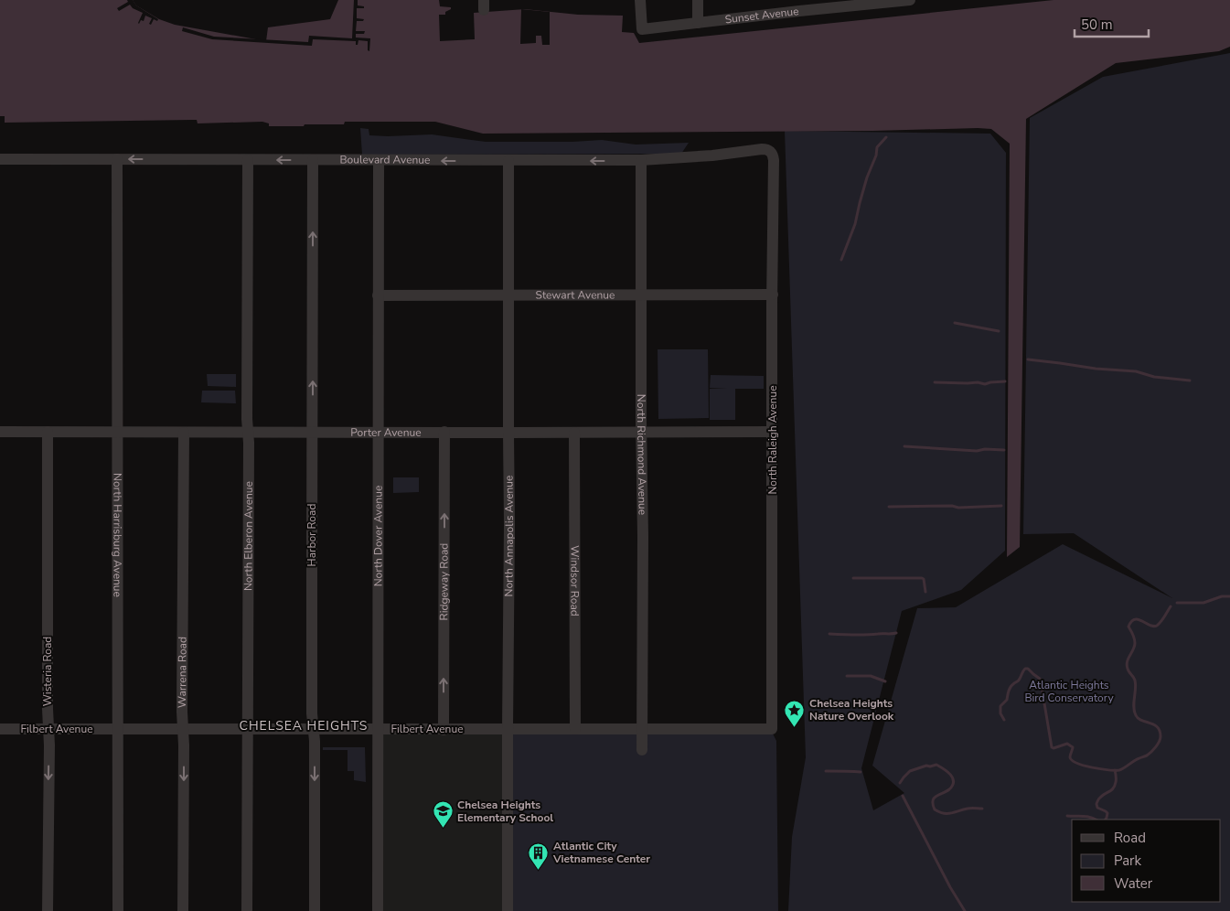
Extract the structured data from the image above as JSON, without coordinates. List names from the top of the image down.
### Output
{
  "streets": {
    "street": [
      "Sunset Avenue",
      "Boulevard Avenue",
      "Stewart Avenue",
      "Porter Avenue",
      "North Raleigh Avenue",
      "North Richmond Avenue",
      "North Harrisburg Avenue",
      "North Elberon Avenue",
      "Harbor Road",
      "North Dover Avenue",
      "North Annapolis Avenue",
      "Ridgeway Road",
      "Windsor Road",
      "Wisteria Road",
      "Warrena Road",
      "Filbert Avenue"
    ]
  },
  "crossings": [
    ["Boulevard Avenue", "North Raleigh Avenue"],
    ["Boulevard Avenue", "North Richmond Avenue"],
    ["Boulevard Avenue", "North Harrisburg Avenue"],
    ["Boulevard Avenue", "North Elberon Avenue"],
    ["Boulevard Avenue", "Harbor Road"],
    ["Boulevard Avenue", "North Dover Avenue"],
    ["Boulevard Avenue", "North Annapolis Avenue"],
    ["Stewart Avenue", "North Raleigh Avenue"],
    ["Stewart Avenue", "North Richmond Avenue"],
    ["Stewart Avenue", "North Dover Avenue"],
    ["Stewart Avenue", "North Annapolis Avenue"],
    ["Porter Avenue", "North Raleigh Avenue"],
    ["Porter Avenue", "North Richmond Avenue"],
    ["Porter Avenue", "North Harrisburg Avenue"],
    ["Porter Avenue", "North Elberon Avenue"],
    ["Porter Avenue", "Harbor Road"],
    ["Porter Avenue", "North Dover Avenue"],
    ["Porter Avenue", "North Annapolis Avenue"],
    ["Porter Avenue", "Ridgeway Road"],
    ["Porter Avenue", "Windsor Road"],
    ["Porter Avenue", "Wisteria Road"],
    ["Porter Avenue", "Warrena Road"],
    ["North Raleigh Avenue", "Filbert Avenue"],
    ["North Richmond Avenue", "Filbert Avenue"],
    ["North Harrisburg Avenue", "Filbert Avenue"],
    ["North Elberon Avenue", "Filbert Avenue"],
    ["Harbor Road", "Filbert Avenue"],
    ["North Dover Avenue", "Filbert Avenue"],
    ["North Annapolis Avenue", "Filbert Avenue"],
    ["Ridgeway Road", "Filbert Avenue"],
    ["Windsor Road", "Filbert Avenue"],
    ["Wisteria Road", "Filbert Avenue"],
    ["Warrena Road", "Filbert Avenue"]
  ],
  "one_way": [
    "Boulevard Avenue",
    "Ridgeway Road",
    "Wisteria Road",
    "Warrena Road"
  ],
  "districts": ["CHELSEA HEIGHTS"],
  "parks": ["Atlantic Heights Bird Conservatory"],
  "places": {
    "place": ["Chelsea Heights Nature Overlook"],
    "school or university": ["Chelsea Heights Elementary School"],
    "building": ["Atlantic City Vietnamese Center"]
  },
  "legend": ["Road", "Park", "Water"],
  "scale_bar": "50 m"
}
